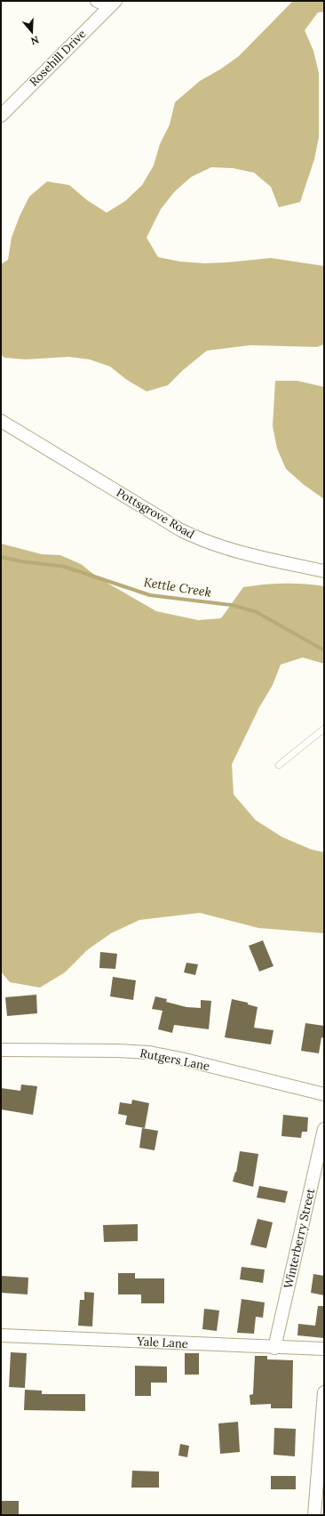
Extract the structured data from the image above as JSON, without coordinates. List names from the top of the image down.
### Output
{
  "streets": {
    "street": [
      "Rosehill Drive",
      "Pottsgrove Road",
      "Rutgers Lane",
      "Winterberry Street",
      "Yale Lane"
    ]
  },
  "crossings": [
    ["Winterberry Street", "Yale Lane"]
  ],
  "water": ["Kettle Creek"],
  "north": "bottom"
}
